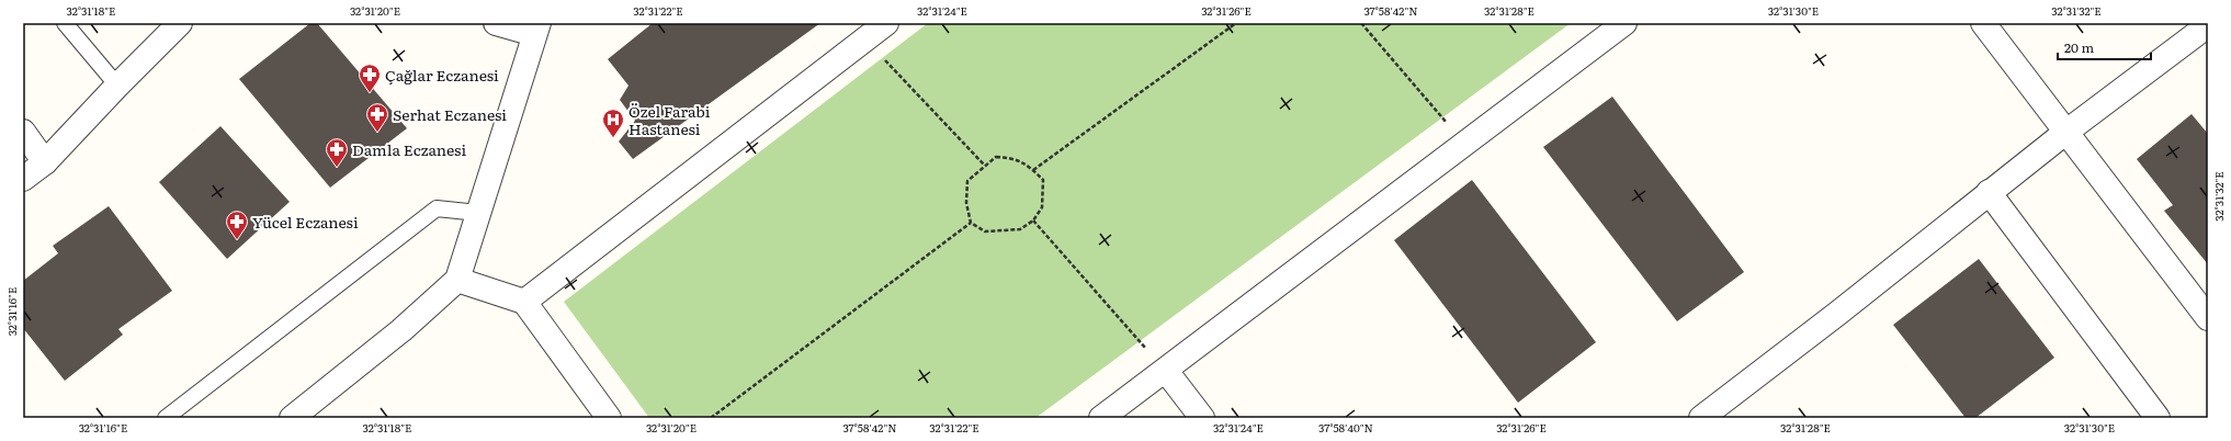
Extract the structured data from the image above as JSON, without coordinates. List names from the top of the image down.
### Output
{
  "places": {
    "pharmacy": [
      "Çağlar Eczanesi",
      "Serhat Eczanesi",
      "Damla Eczanesi",
      "Yücel Eczanesi"
    ],
    "hospital": ["Özel Farabi Hastanesi"]
  },
  "scale_bar": "20 m",
  "coordinates": [
    "32°31'18\"E",
    "32°31'20\"E",
    "32°31'22\"E",
    "32°31'24\"E",
    "32°31'26\"E",
    "37°58'42\"N",
    "32°31'28\"E",
    "32°31'30\"E",
    "32°31'32\"E",
    "32°31'16\"E",
    "37°58'40\"N"
  ]
}
